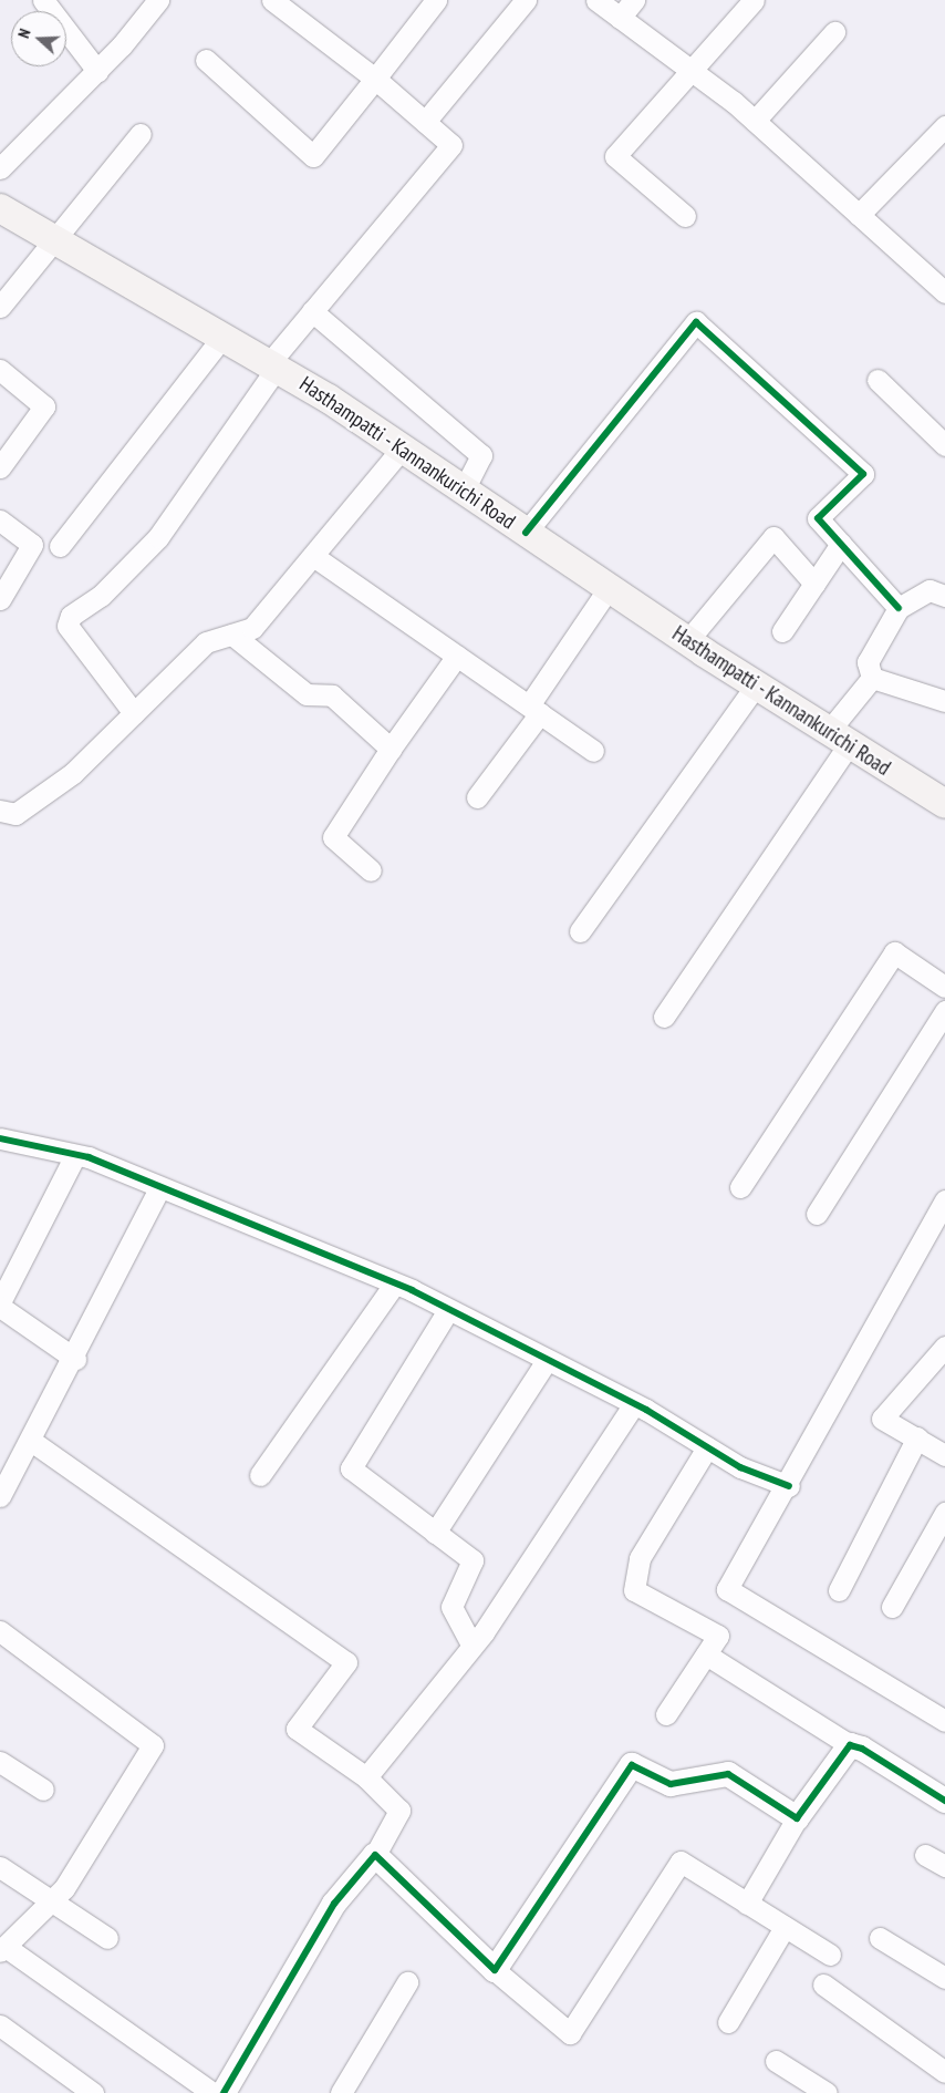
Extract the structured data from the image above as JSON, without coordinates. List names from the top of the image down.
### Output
{
  "streets": {
    "main road": ["Hasthampatti - Kannankurichi Road"]
  },
  "north": "left"
}
